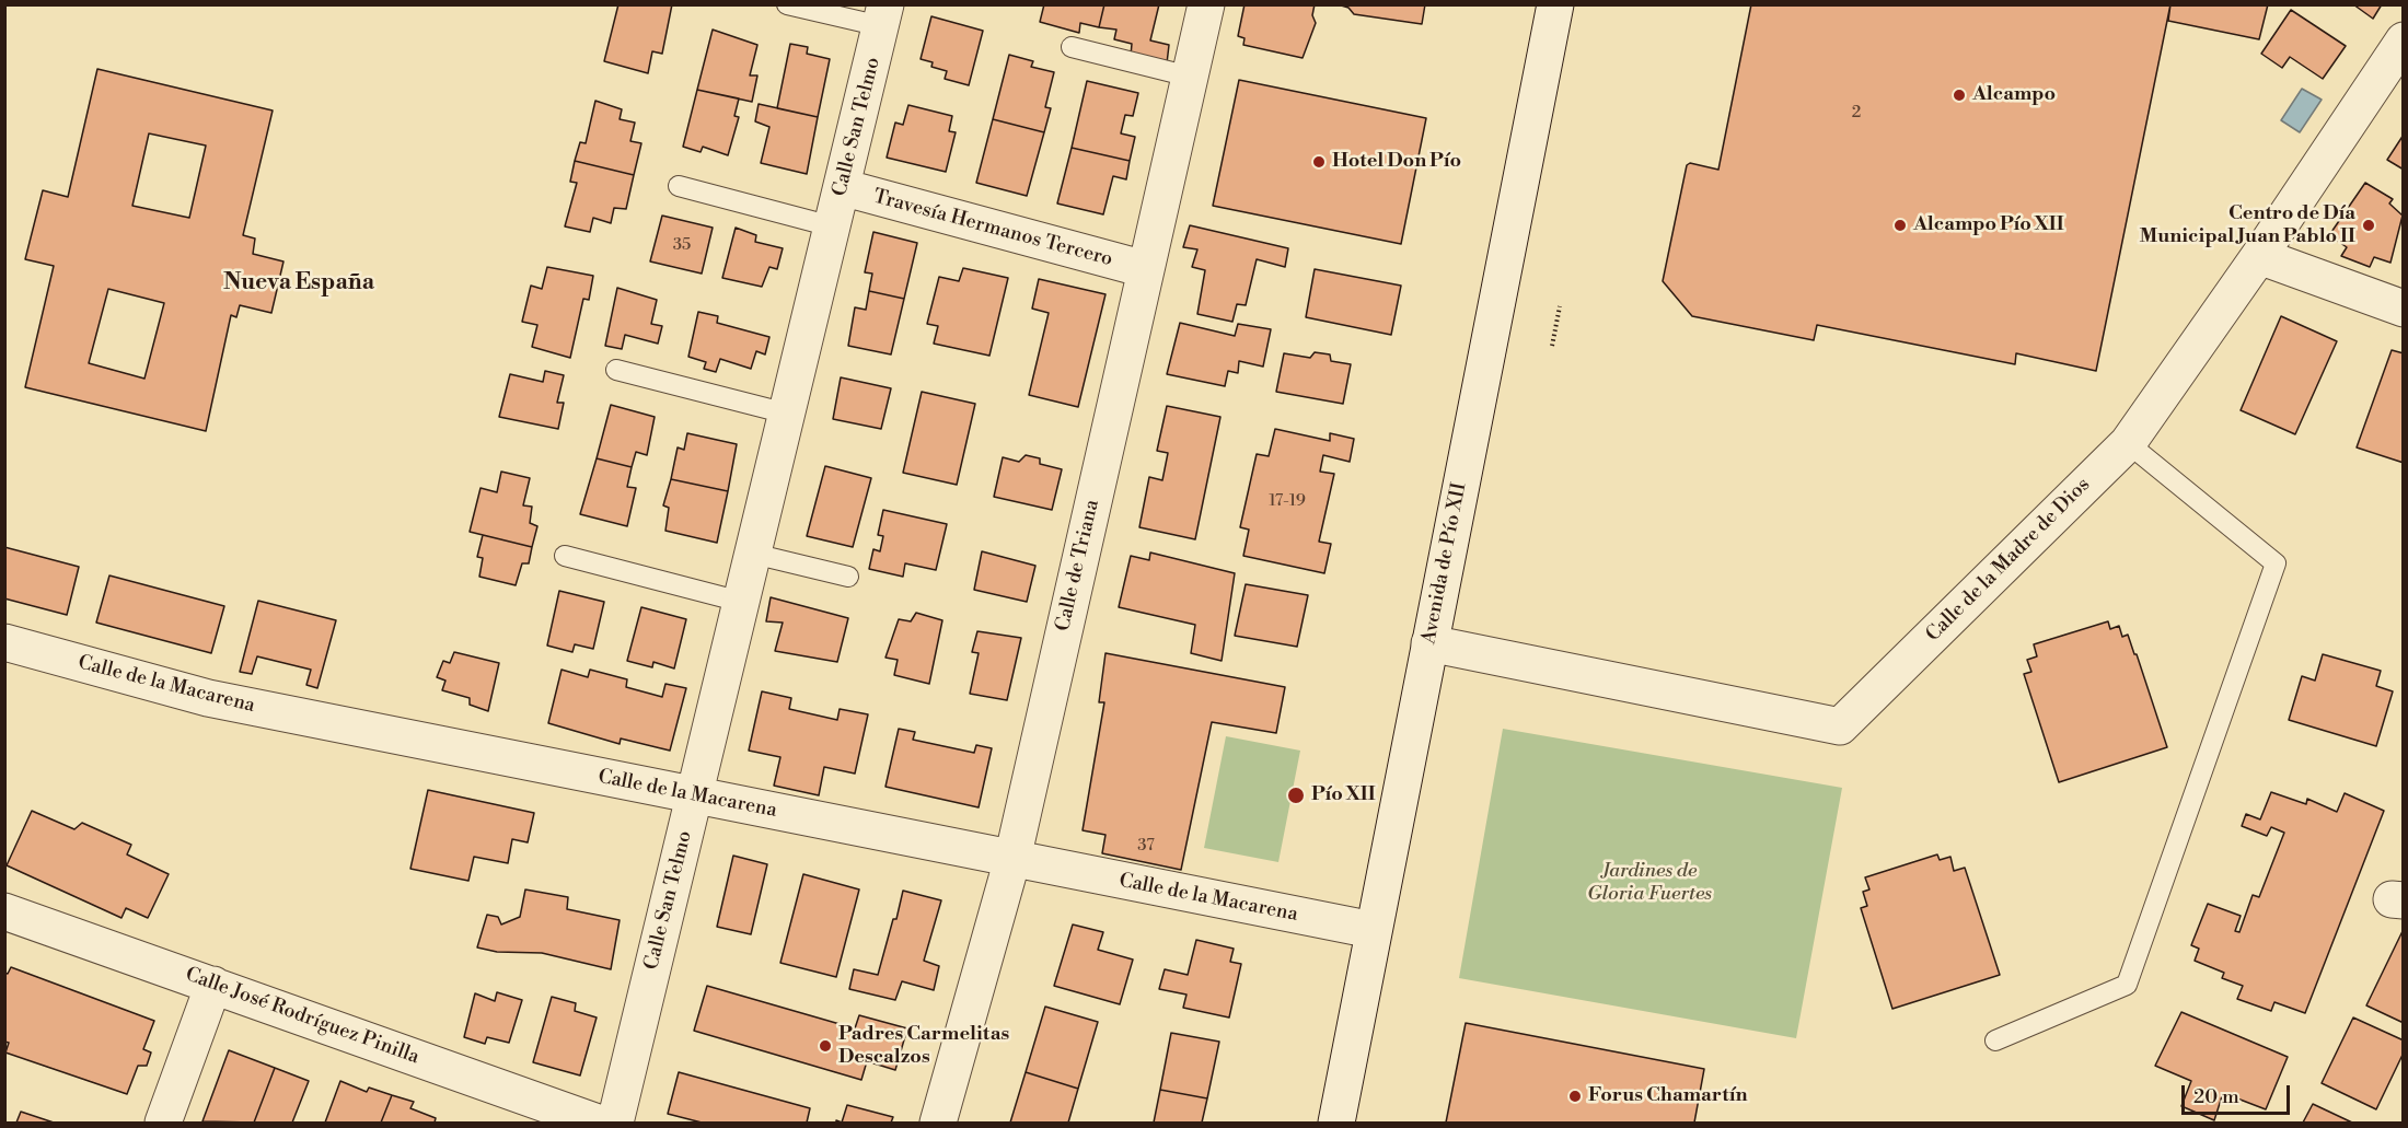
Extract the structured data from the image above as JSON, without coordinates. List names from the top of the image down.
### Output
{
  "streets": {
    "street": [
      "Calle San Telmo",
      "Travesía Hermanos Tercero",
      "Calle de la Madre de Dios",
      "Avenida de Pío XII",
      "Calle de Triana",
      "Calle de la Macarena",
      "Calle José Rodríguez Pinilla"
    ]
  },
  "crossings": [
    ["Calle San Telmo", "Travesía Hermanos Tercero"],
    ["Calle San Telmo", "Calle de la Macarena"],
    ["Travesía Hermanos Tercero", "Calle de Triana"],
    ["Calle de la Madre de Dios", "Avenida de Pío XII"],
    ["Avenida de Pío XII", "Calle de la Macarena"],
    ["Calle de Triana", "Calle de la Macarena"]
  ],
  "districts": ["Nueva España"],
  "parks": ["Jardines de Gloria Fuertes"],
  "places": [
    "Alcampo",
    "Hotel Don Pío",
    "Alcampo Pío XII",
    "Centro de Día Municipal Juan Pablo II",
    "Pío XII",
    "Padres Carmelitas Descalzos",
    "Forus Chamartín"
  ],
  "house_numbers": [
    "2",
    "35",
    "17-19",
    "37"
  ],
  "scale_bar": "20 m"
}
